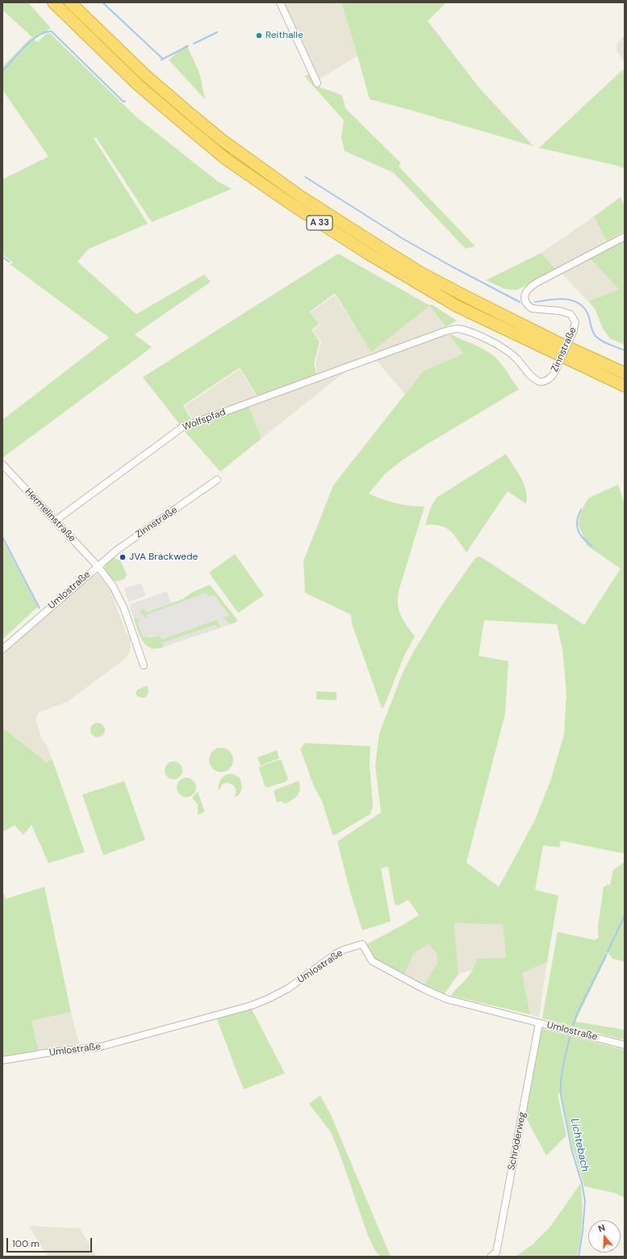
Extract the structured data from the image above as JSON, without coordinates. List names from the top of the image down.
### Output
{
  "streets": {
    "highway": ["A 33"],
    "street": [
      "Zinnstraße",
      "Wolfspfad",
      "Hermelinstraße",
      "Umlostraße",
      "Schröderweg"
    ]
  },
  "crossings": [
    ["Zinnstraße", "Wolfspfad"],
    ["Zinnstraße", "Hermelinstraße"],
    ["Zinnstraße", "Umlostraße"],
    ["Wolfspfad", "Hermelinstraße"],
    ["Hermelinstraße", "Umlostraße"],
    ["Umlostraße", "Schröderweg"]
  ],
  "water": ["Lichtebach"],
  "places": ["Reithalle", "JVA Brackwede"],
  "scale_bar": "100 m",
  "north": "top"
}
